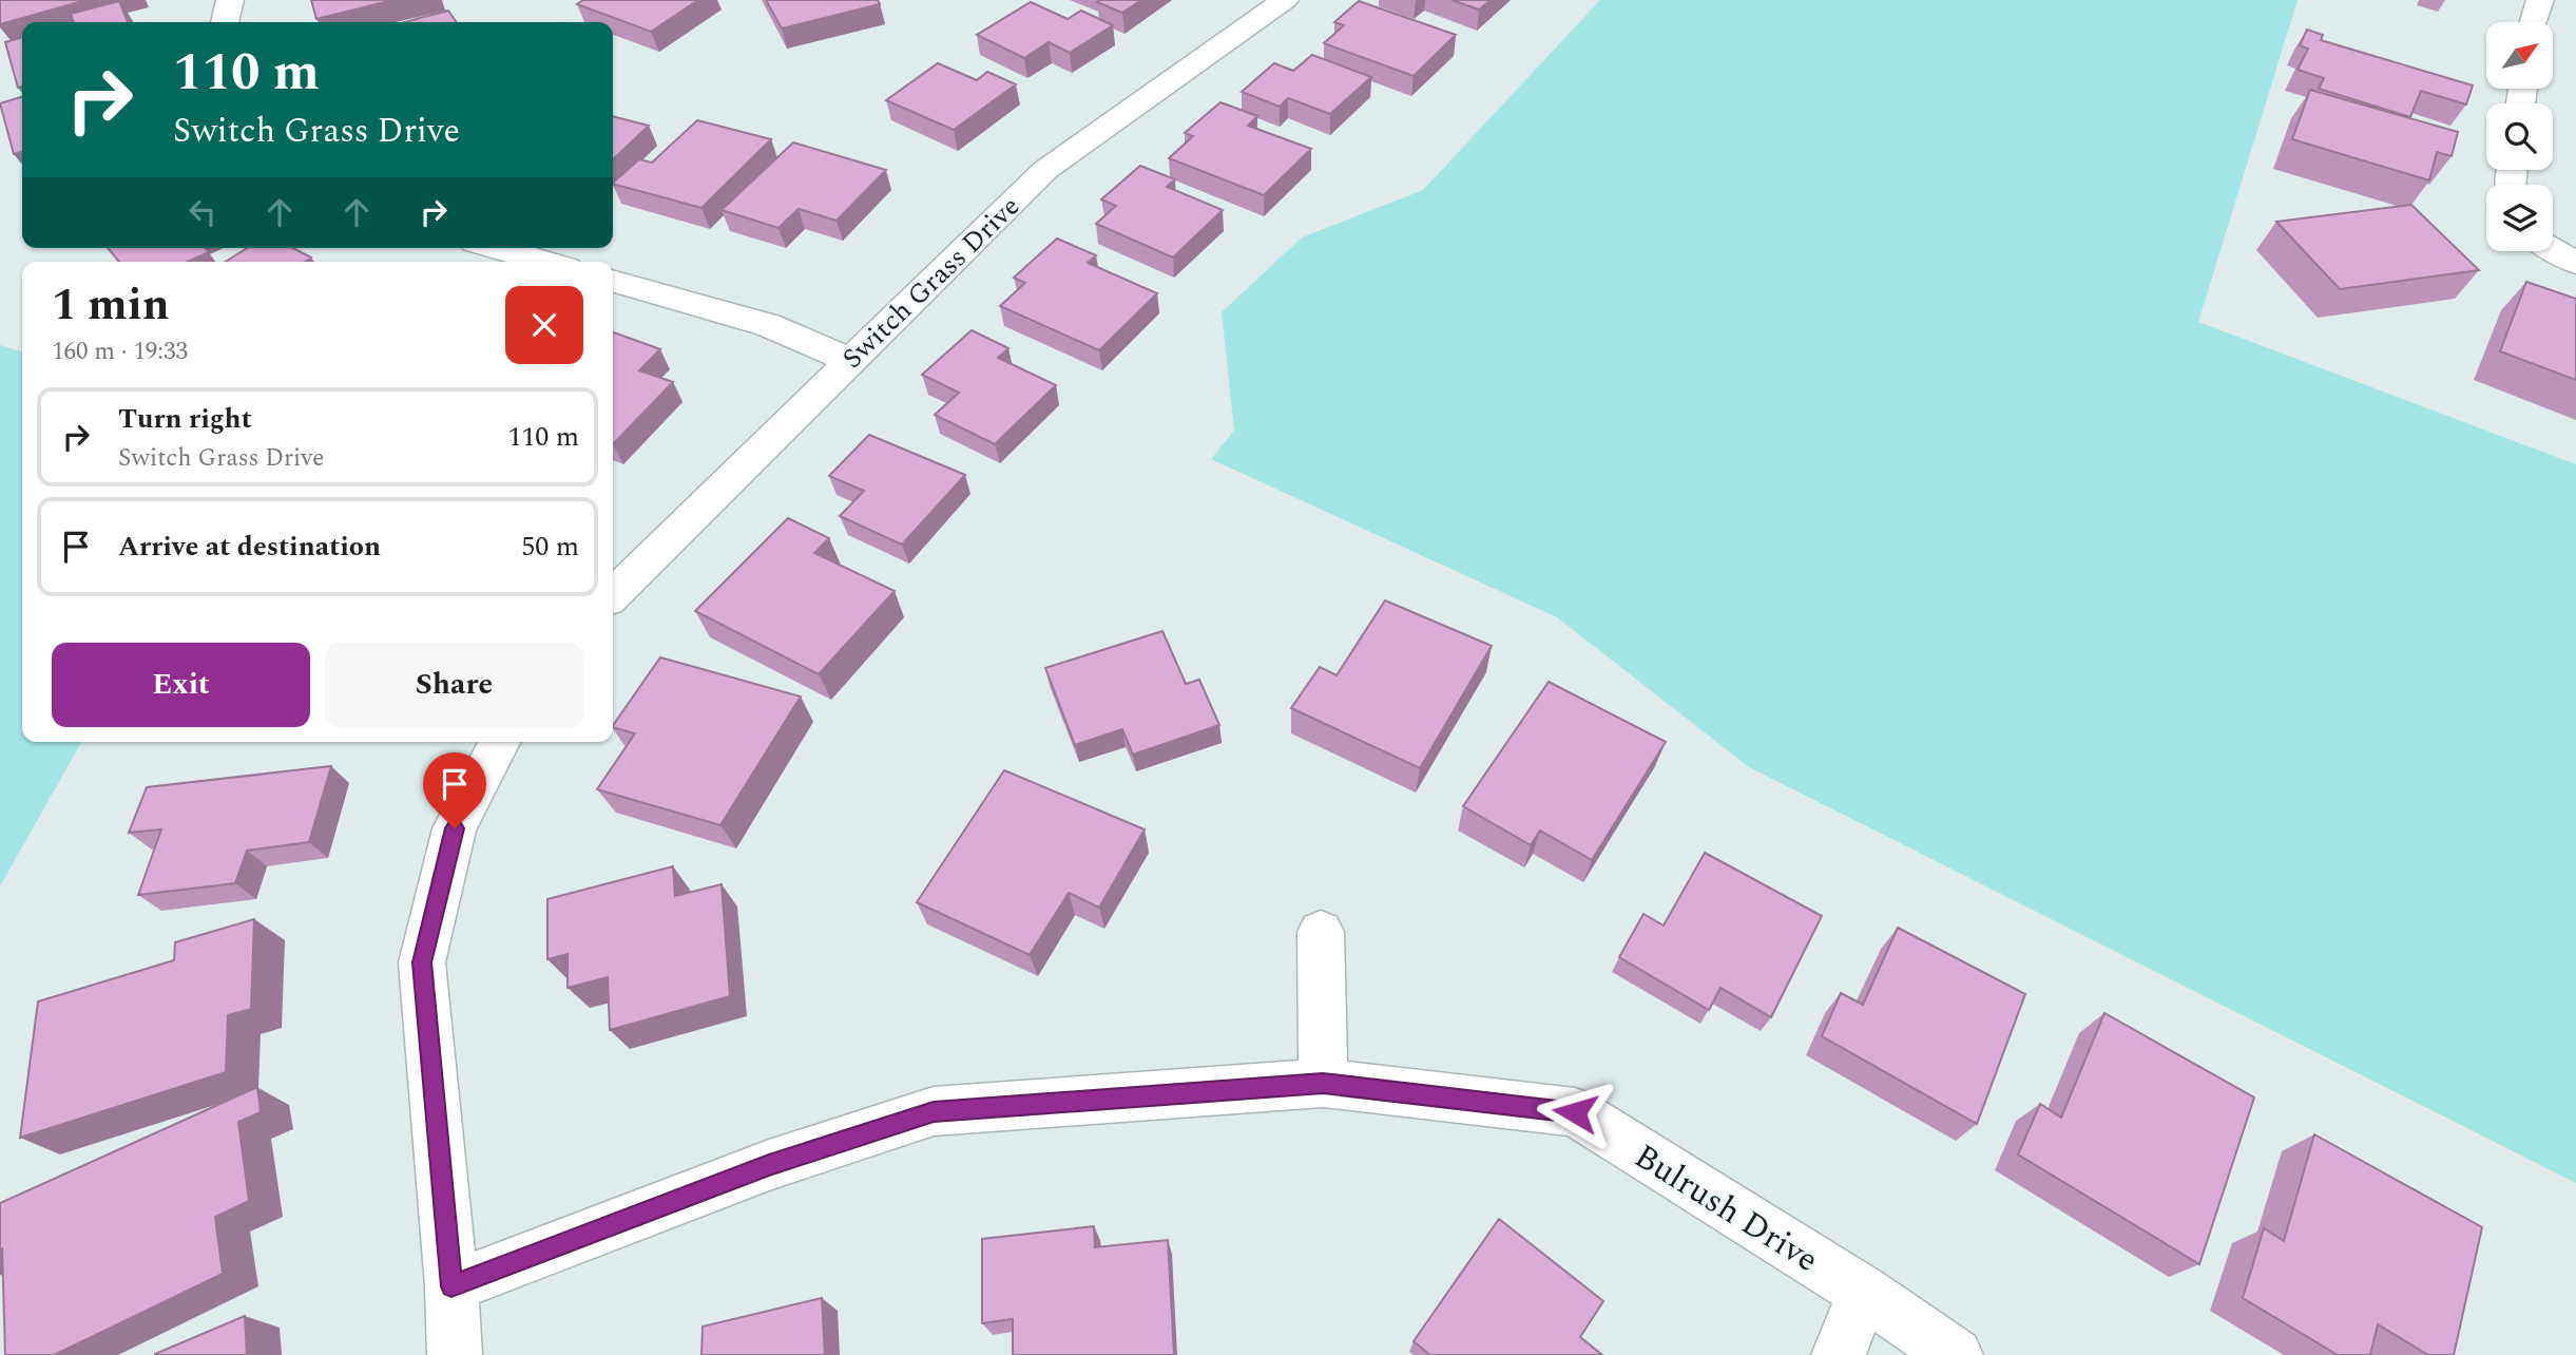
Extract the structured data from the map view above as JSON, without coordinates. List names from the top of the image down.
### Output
{
  "streets": {
    "street": ["Switch Grass Drive", "Bulrush Drive"]
  },
  "north": "top right",
  "page": {
    "turn": ["110 m", "Switch Grass Drive"],
    "heading": ["1 min", "160 m · 19:33"],
    "list": [
      {
        "name": "Turn right",
        "note": "Switch Grass Drive",
        "value": "110 m"
      },
      {
        "name": "Arrive at destination",
        "value": "50 m"
      }
    ],
    "buttons": ["Exit", "Share"]
  }
}
